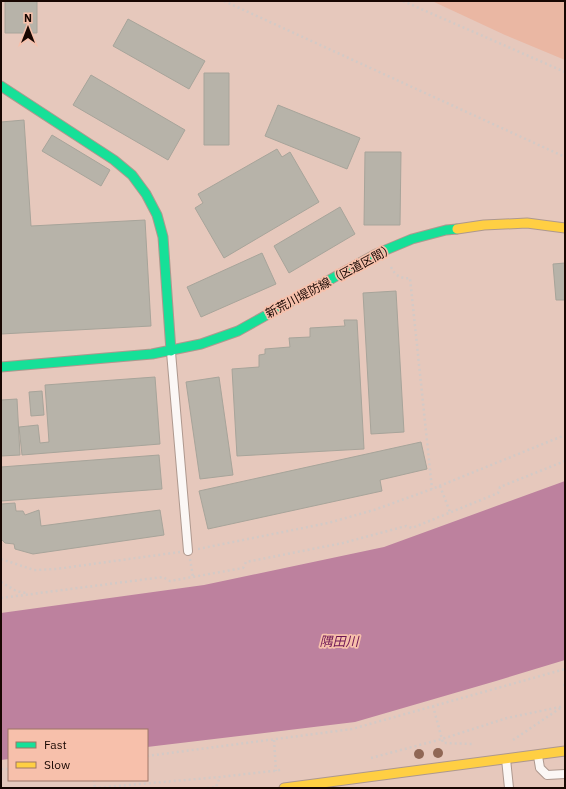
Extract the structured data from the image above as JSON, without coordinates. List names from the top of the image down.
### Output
{
  "streets": {
    "street": ["新荒川堤防線（区道区間）"]
  },
  "water": ["隅田川"],
  "legend": ["Fast", "Slow"],
  "north": "top"
}
